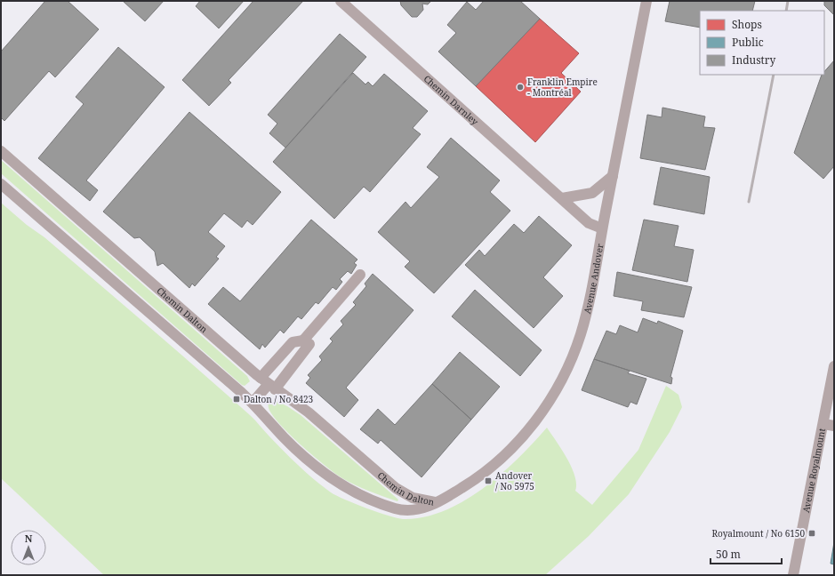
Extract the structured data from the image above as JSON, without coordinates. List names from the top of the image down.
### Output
{
  "streets": {
    "street": [
      "Chemin Darnley",
      "Avenue Andover",
      "Chemin Dalton",
      "Avenue Royalmount"
    ]
  },
  "crossings": [
    ["Chemin Darnley", "Avenue Andover"],
    ["Avenue Andover", "Chemin Dalton"]
  ],
  "places": {
    "other": ["Franklin Empire - Montréal"],
    "transit": ["Dalton / No 8423", "Andover / No 5975", "Royalmount / No 6150"]
  },
  "legend": ["Shops", "Public", "Industry"],
  "scale_bar": "50 m",
  "north": "top"
}
